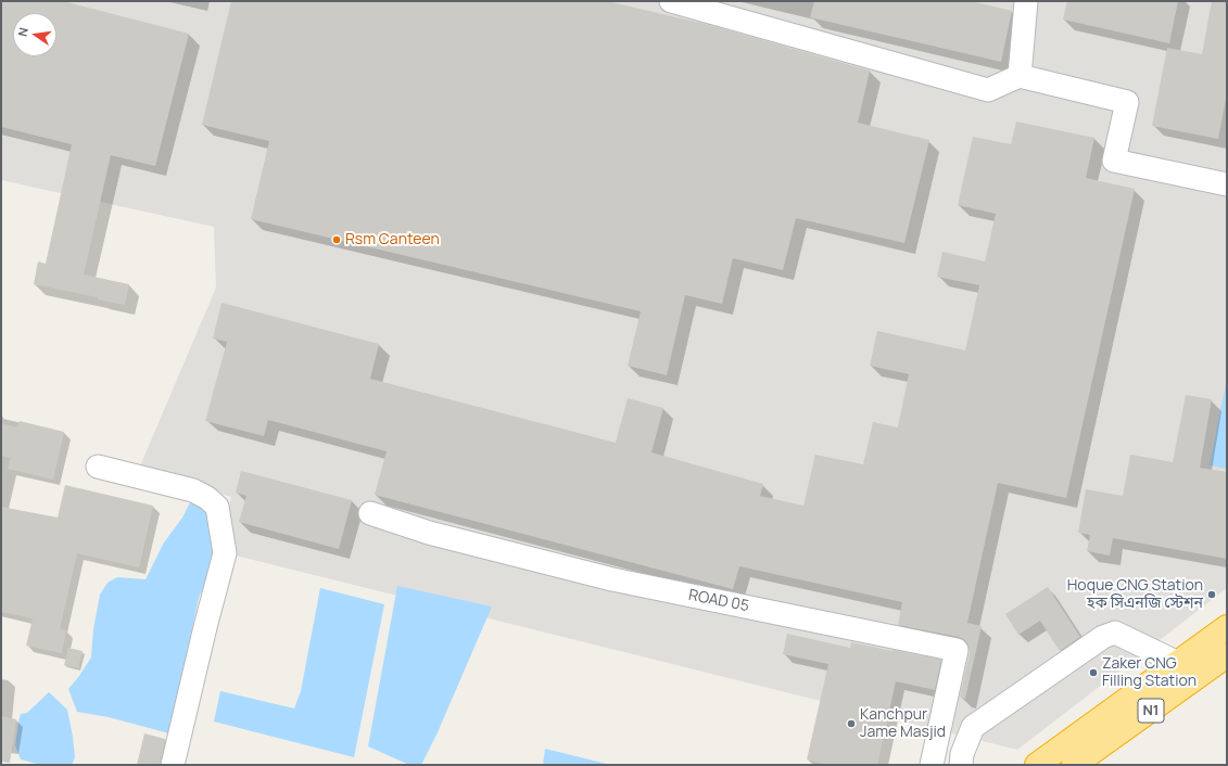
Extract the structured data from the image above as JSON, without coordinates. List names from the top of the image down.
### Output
{
  "streets": {
    "highway": ["N1"],
    "street": ["ROAD 05"]
  },
  "places": [
    "Rsm Canteen",
    "Hoque CNG Station হক সিএনজি স্টেশন",
    "Zaker CNG Filling Station",
    "Kanchpur Jame Masjid"
  ],
  "north": "left"
}
